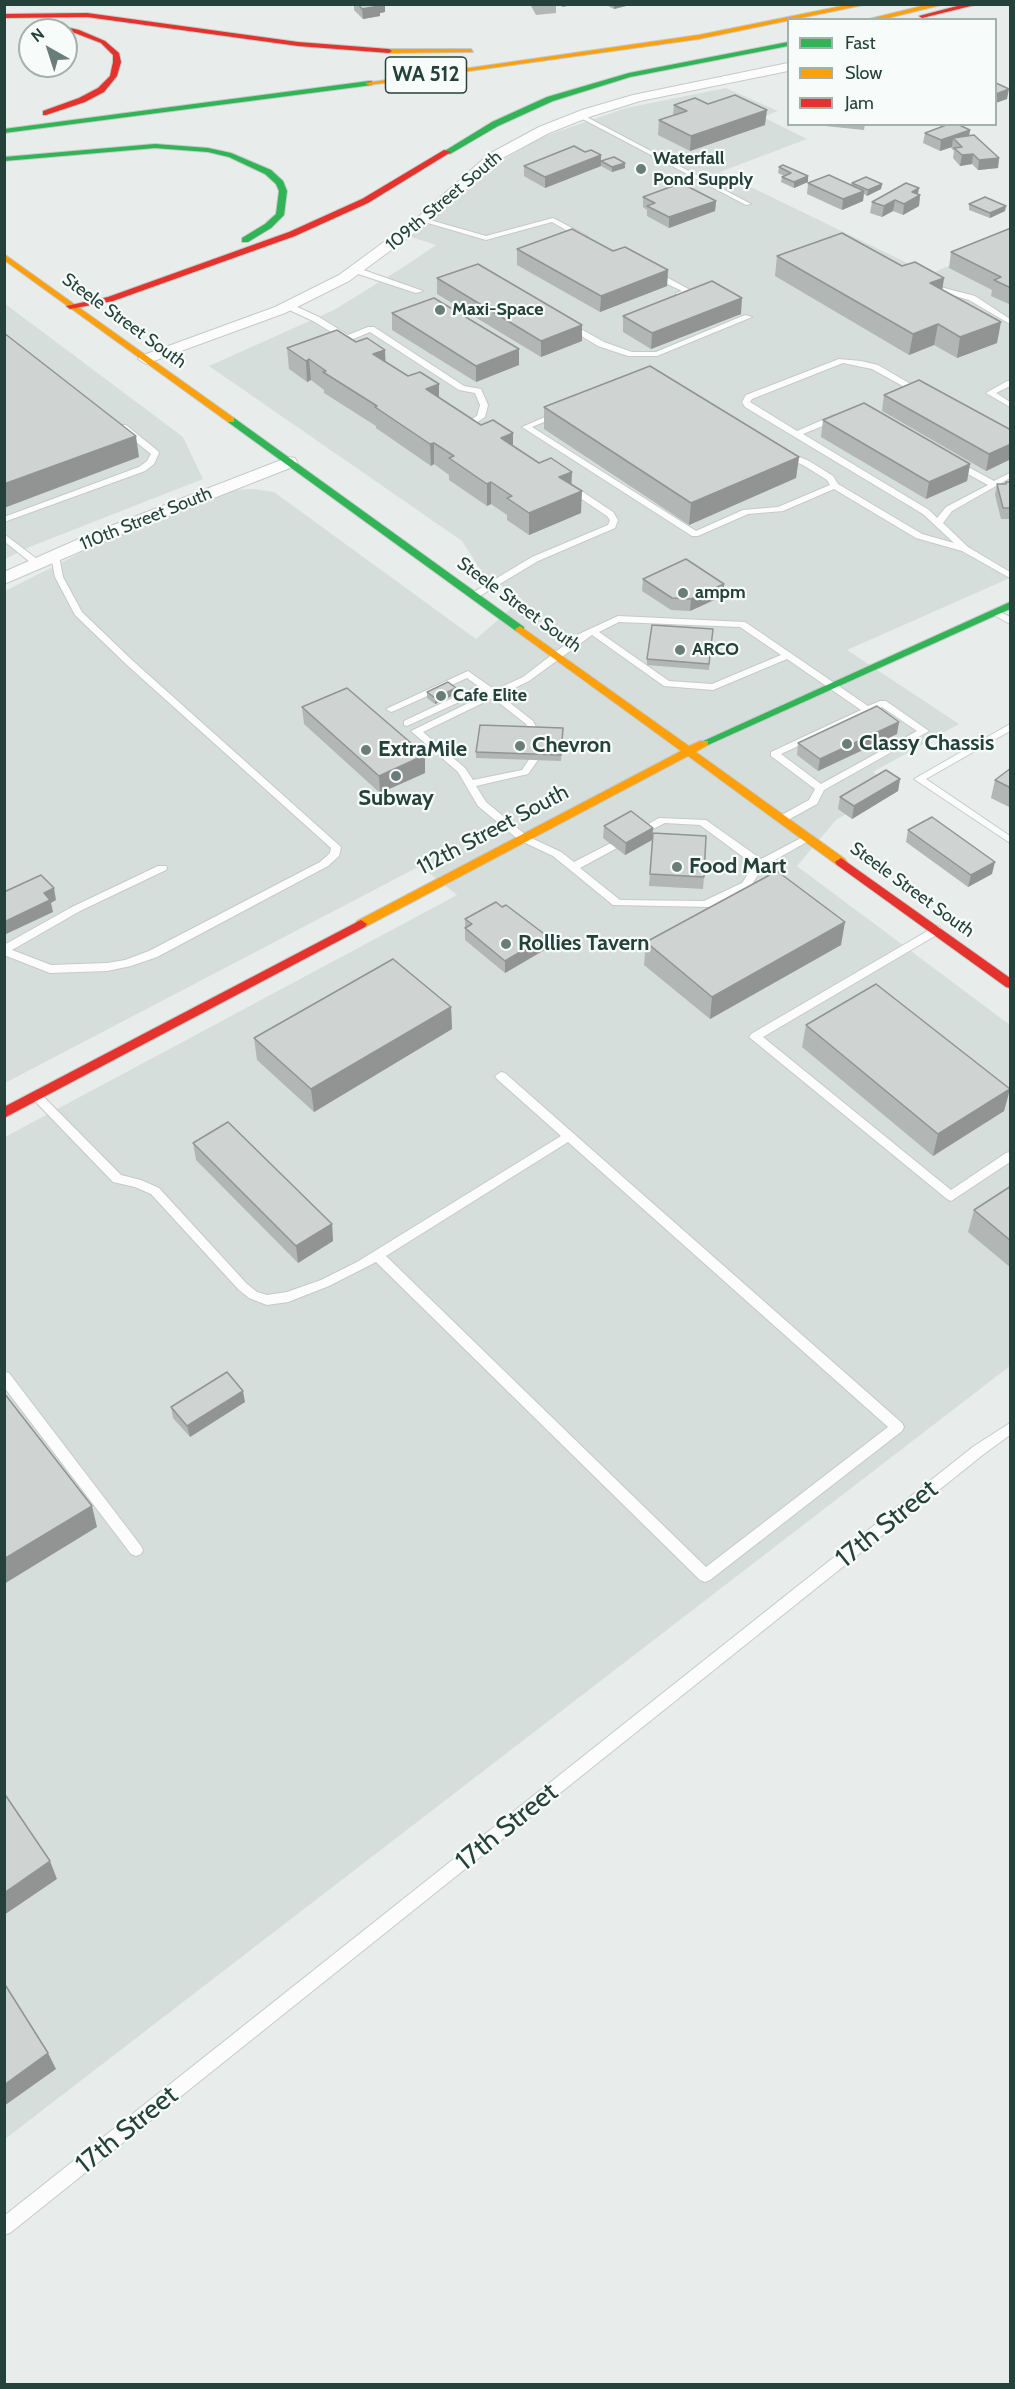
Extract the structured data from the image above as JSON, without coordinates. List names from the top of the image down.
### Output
{
  "streets": {
    "main road": ["WA 512", "Steele Street South", "112th Street South"],
    "street": ["109th Street South", "110th Street South"],
    "lane": ["17th Street"]
  },
  "crossings": [
    ["109th Street South", "Steele Street South"],
    ["Steele Street South", "110th Street South"],
    ["Steele Street South", "112th Street South"]
  ],
  "places": [
    "Waterfall Pond Supply",
    "Maxi-Space",
    "ampm",
    "ARCO",
    "Cafe Elite",
    "Classy Chassis",
    "Chevron",
    "ExtraMile",
    "Subway",
    "Food Mart",
    "Rollies Tavern"
  ],
  "legend": ["Fast", "Slow", "Jam"],
  "north": "top left"
}
